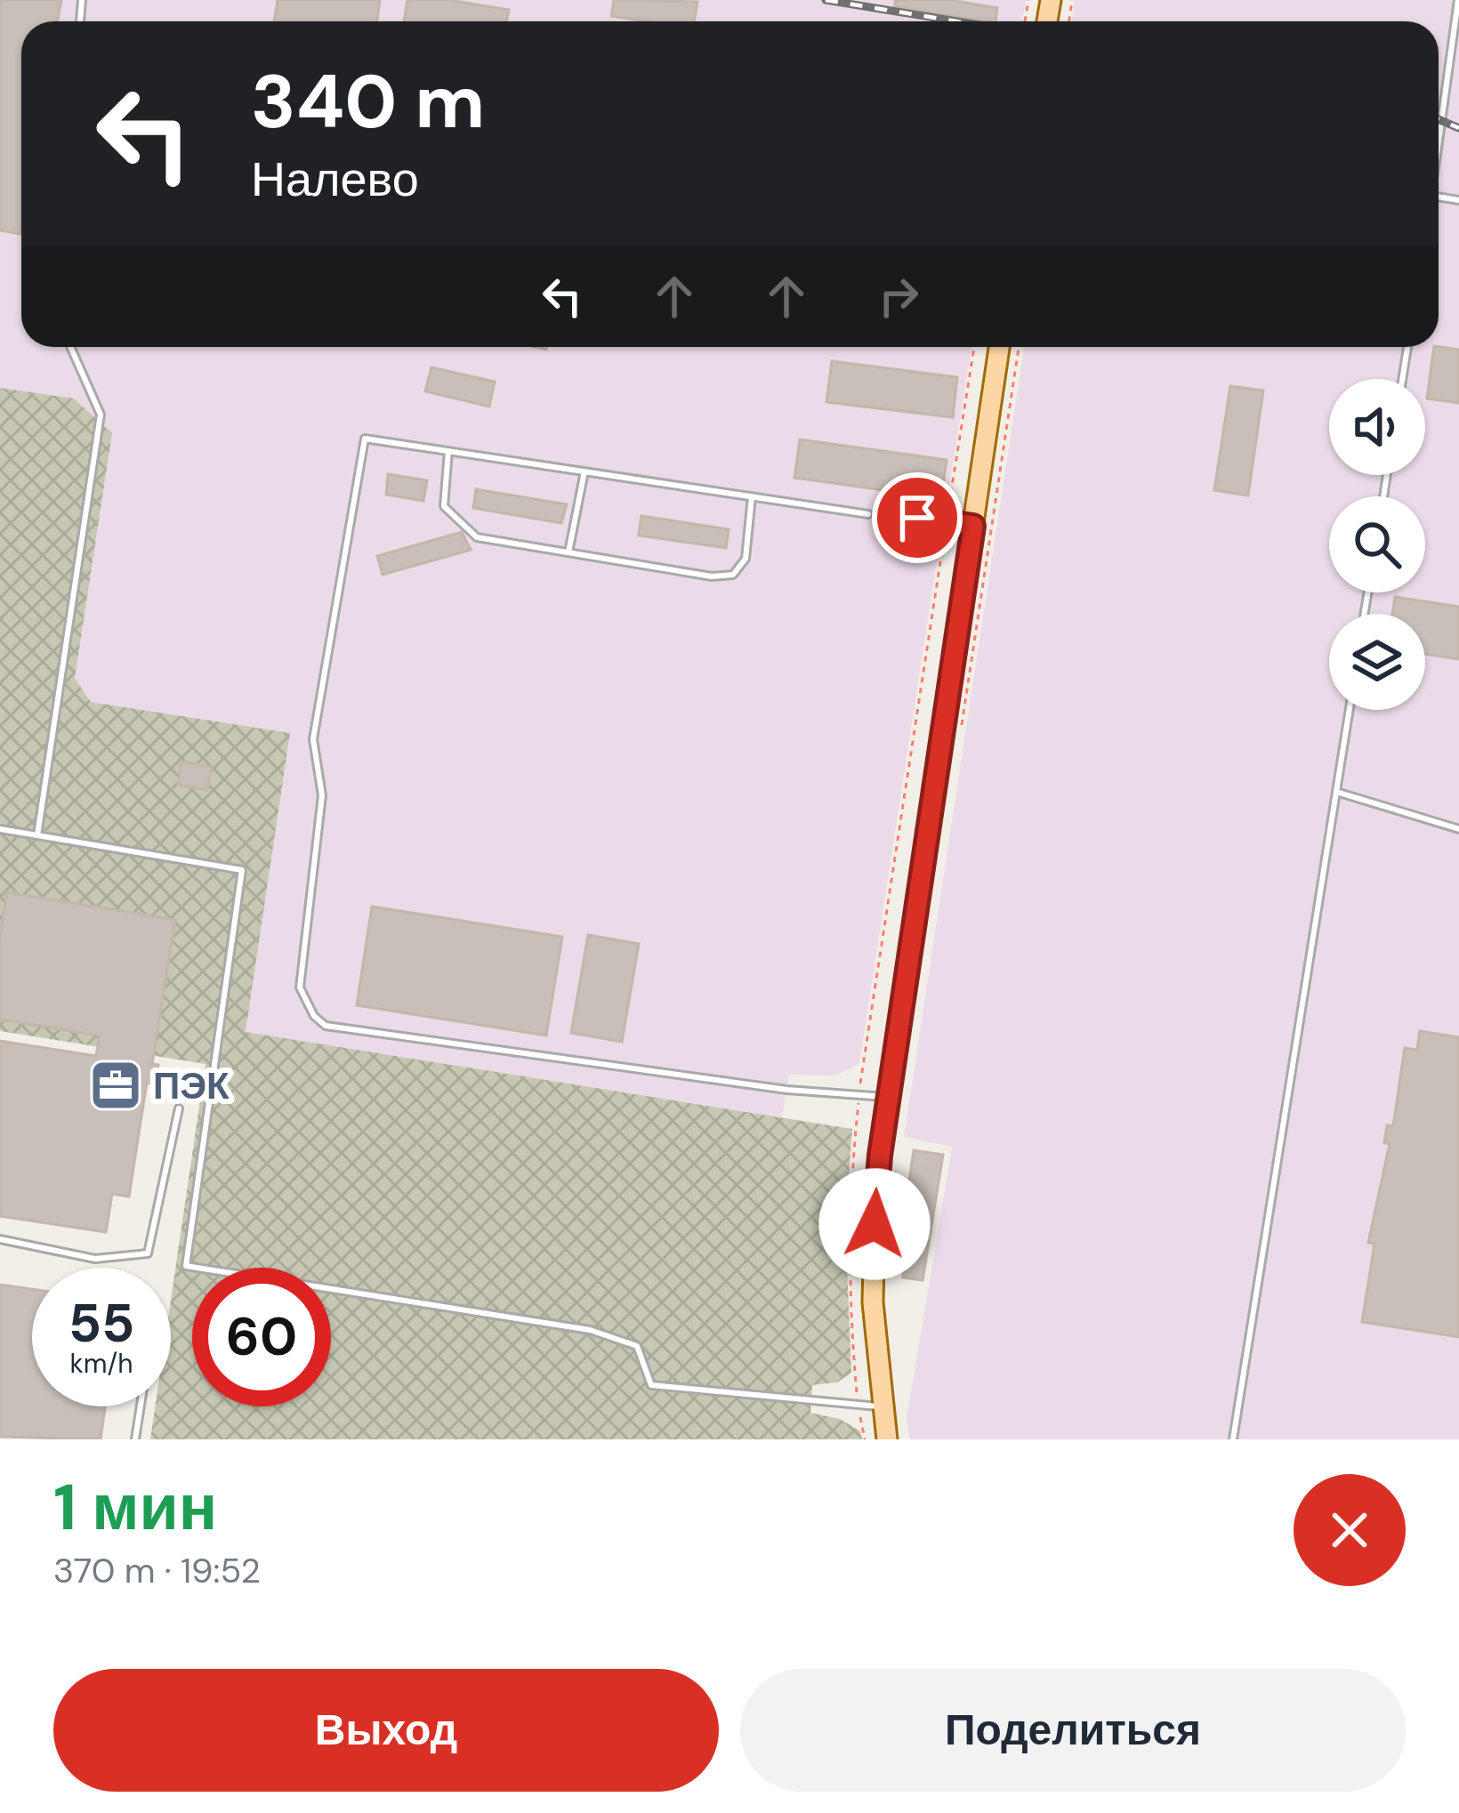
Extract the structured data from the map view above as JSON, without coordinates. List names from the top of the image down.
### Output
{
  "places": {
    "office": ["ПЭК"]
  },
  "page": {
    "turn": ["340 m", "Налево"],
    "speed": "55 km/h",
    "limit": "60",
    "heading": ["1 мин", "370 m · 19:52"],
    "buttons": ["Выход", "Поделиться"]
  }
}
